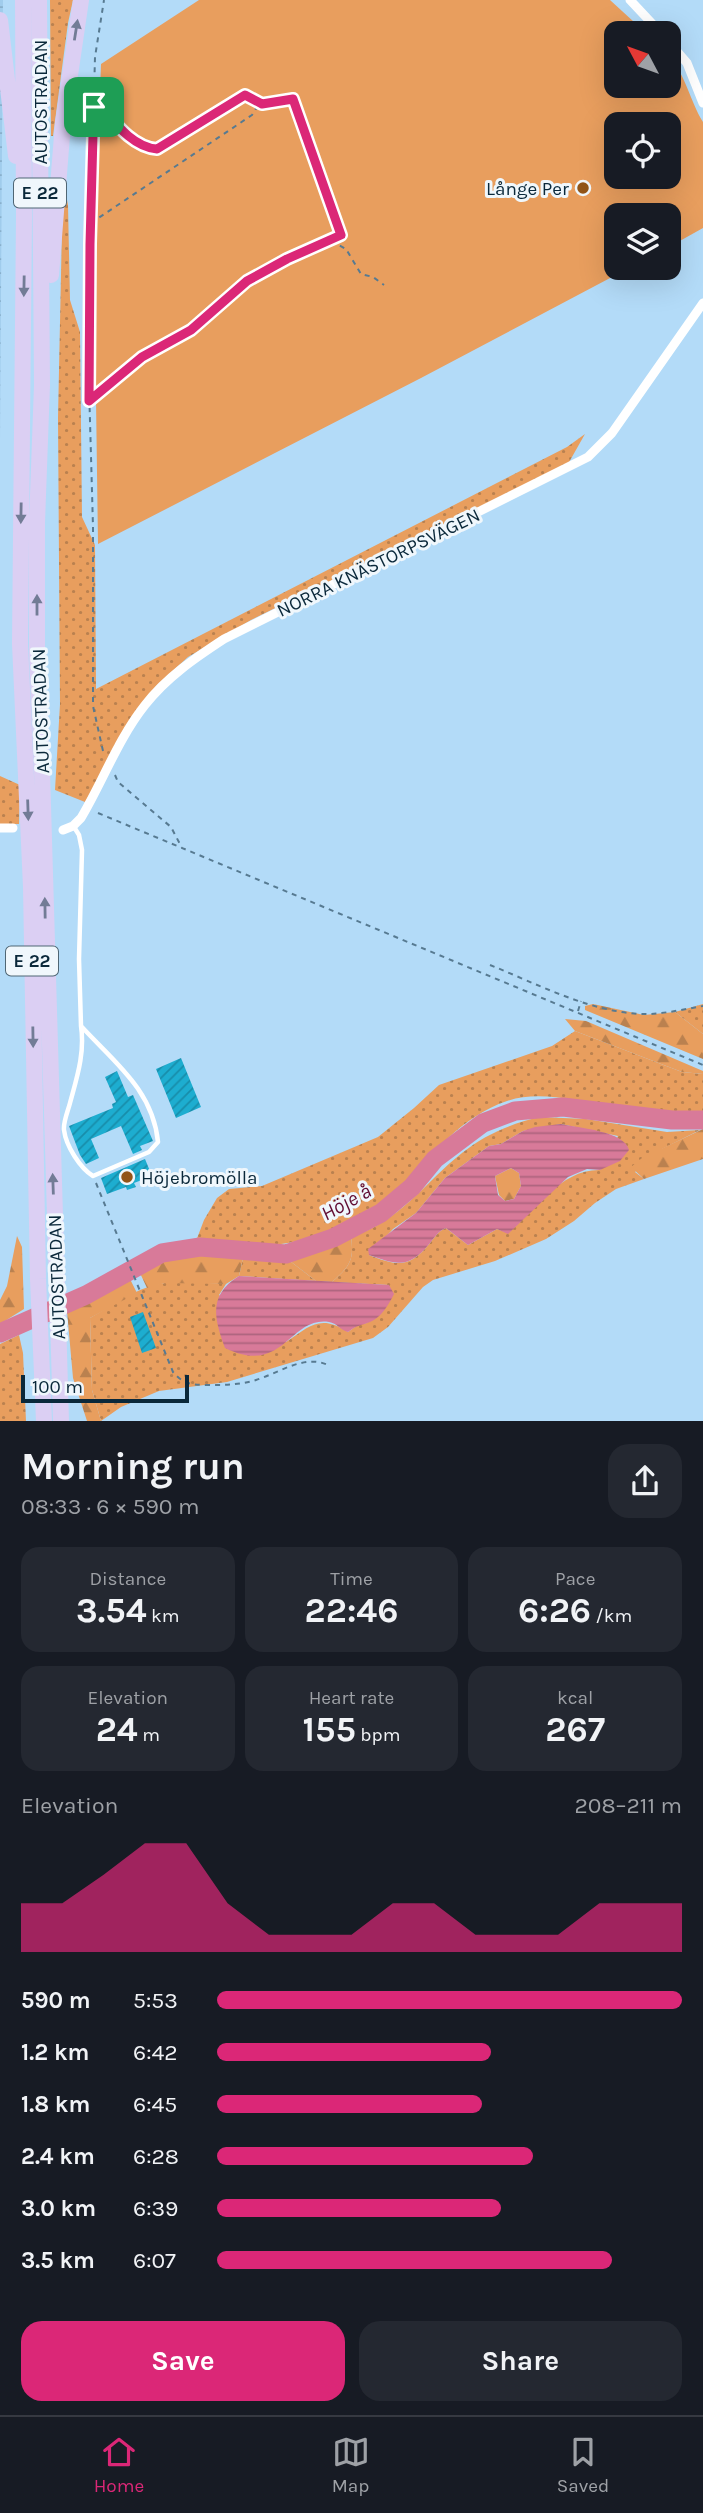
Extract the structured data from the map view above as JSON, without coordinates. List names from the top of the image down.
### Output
{
  "streets": {
    "highway": ["AUTOSTRADAN", "E 22"],
    "street": ["NORRA KNÄSTORPSVÄGEN"]
  },
  "water": ["Höje å"],
  "places": ["Långe Per", "Höjebromölla"],
  "scale_bar": "100 m",
  "north": "top left",
  "page": {
    "scale": "100 m",
    "heading": ["Morning run", "08:33 · 6 × 590 m"],
    "stats": [
      ["Distance", "3.54 km"],
      ["Time", "22:46"],
      ["Pace", "6:26 /km"],
      ["Elevation", "24 m"],
      ["Heart rate", "155 bpm"],
      ["kcal", "267"]
    ],
    "chart": ["Elevation", "208–211 m"],
    "list": [
      {
        "name": "590 m",
        "note": "5:53"
      },
      {
        "name": "1.2 km",
        "note": "6:42"
      },
      {
        "name": "1.8 km",
        "note": "6:45"
      },
      {
        "name": "2.4 km",
        "note": "6:28"
      },
      {
        "name": "3.0 km",
        "note": "6:39"
      },
      {
        "name": "3.5 km",
        "note": "6:07"
      }
    ],
    "buttons": ["Save", "Share"],
    "tabs": ["Home", "Map", "Saved"]
  }
}
